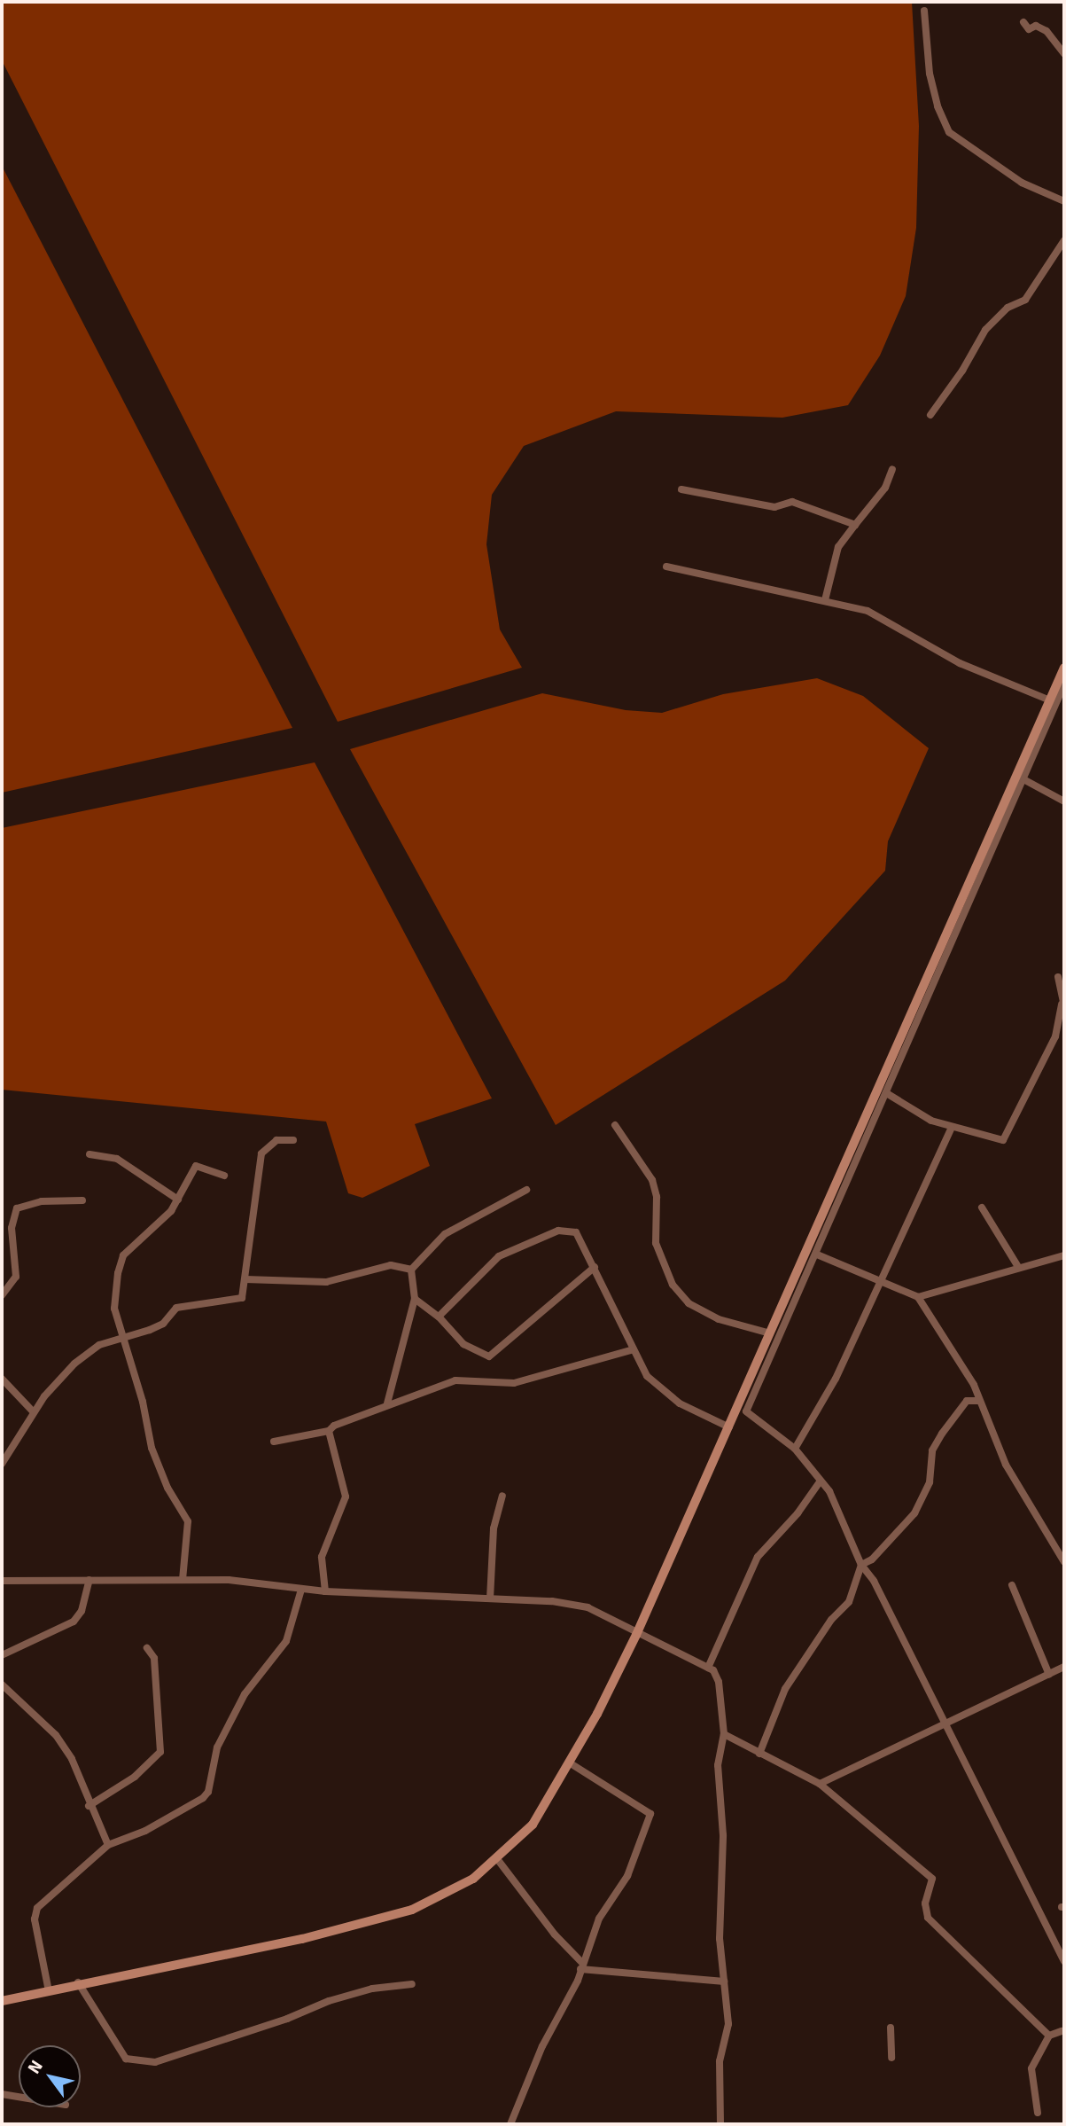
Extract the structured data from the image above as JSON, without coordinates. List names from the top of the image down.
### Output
{
  "north": "top left"
}
